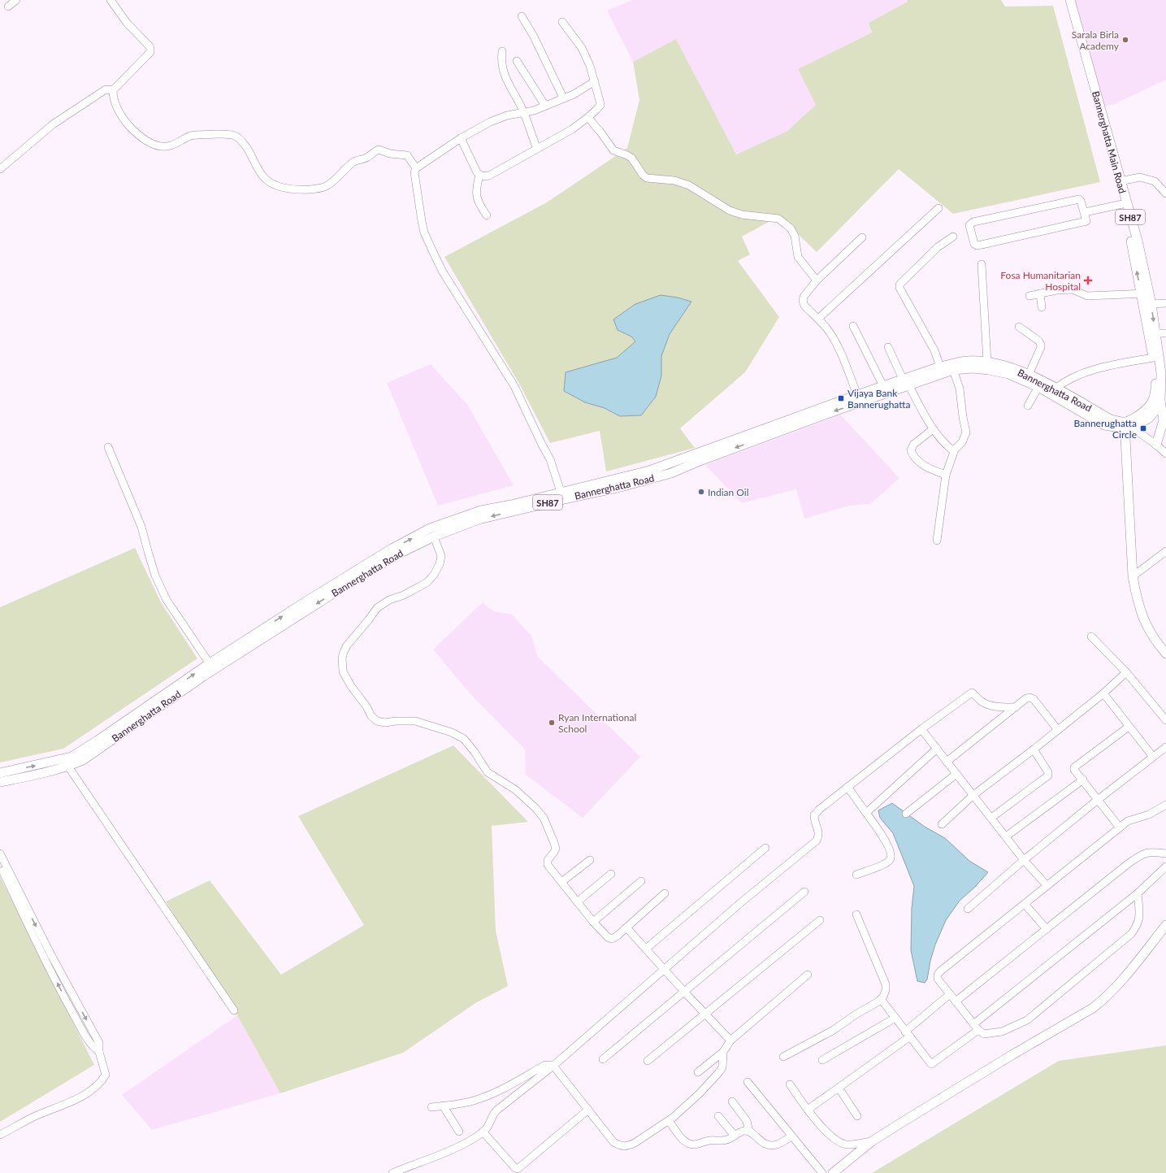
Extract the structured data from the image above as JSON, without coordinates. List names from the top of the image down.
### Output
{
  "streets": {
    "main road": ["Bannerghatta Main Road", "SH87", "Bannerghatta Road"]
  },
  "crossings": [
    ["Bannerghatta Main Road", "Bannerghatta Road"]
  ],
  "places": {
    "other": ["Sarala Birla Academy", "Indian Oil", "Ryan International School"],
    "health": ["Fosa Humanitarian Hospital"],
    "transit": ["Vijaya Bank Bannerughatta", "Bannerughatta Circle"]
  }
}
